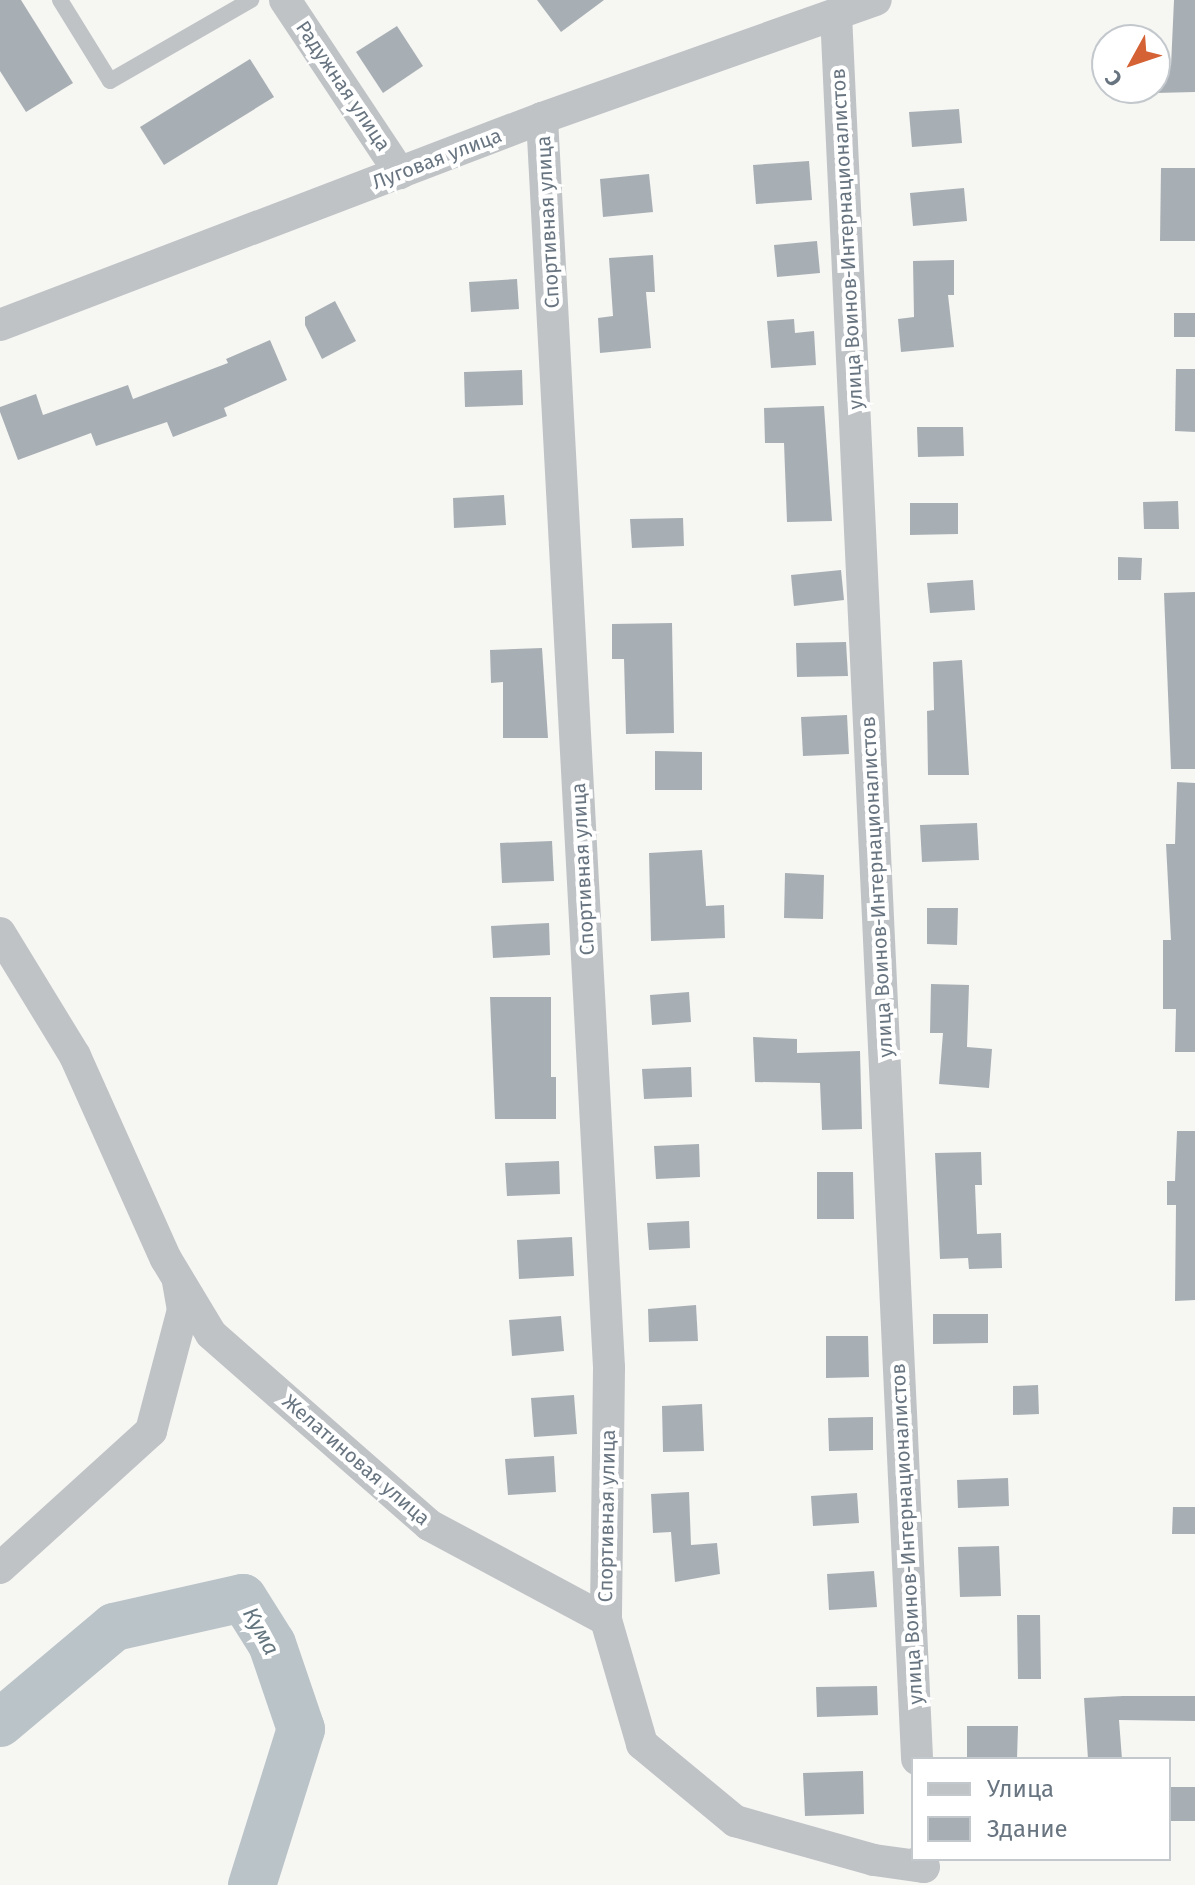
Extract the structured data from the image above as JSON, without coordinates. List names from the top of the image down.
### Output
{
  "streets": {
    "street": [
      "Радужная улица",
      "Луговая улица",
      "Спортивная улица",
      "улица Воинов-Интернационалистов",
      "Желатиновая улица"
    ]
  },
  "crossings": [
    ["Радужная улица", "Луговая улица"],
    ["Луговая улица", "Спортивная улица"],
    ["Луговая улица", "улица Воинов-Интернационалистов"],
    ["Спортивная улица", "Желатиновая улица"]
  ],
  "water": ["Кума"],
  "legend": ["Улица", "Здание"],
  "north": "bottom left"
}
